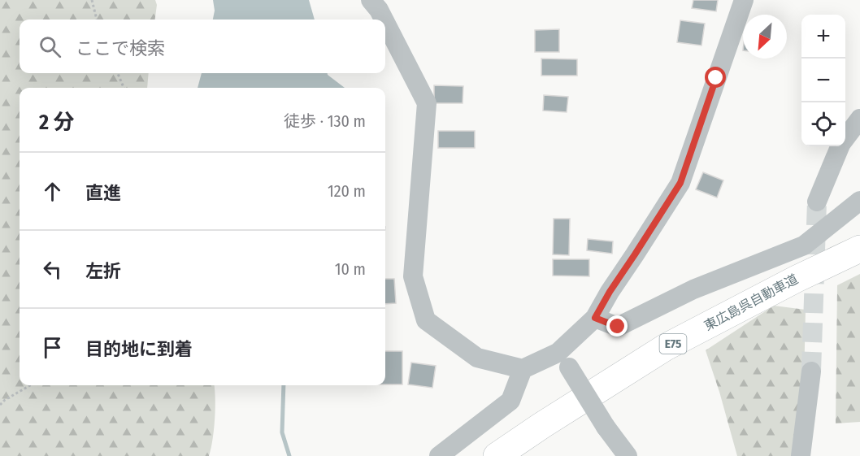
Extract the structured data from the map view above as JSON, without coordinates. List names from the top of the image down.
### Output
{
  "streets": {
    "highway": ["東広島呉自動車道", "E75"]
  },
  "north": "bottom left",
  "page": {
    "map_buttons": ["+", "−"],
    "search": "ここで検索",
    "heading": ["2 分", "徒歩 · 130 m"],
    "list": [
      ["直進", "120 m"],
      ["左折", "10 m"],
      "目的地に到着"
    ]
  }
}
